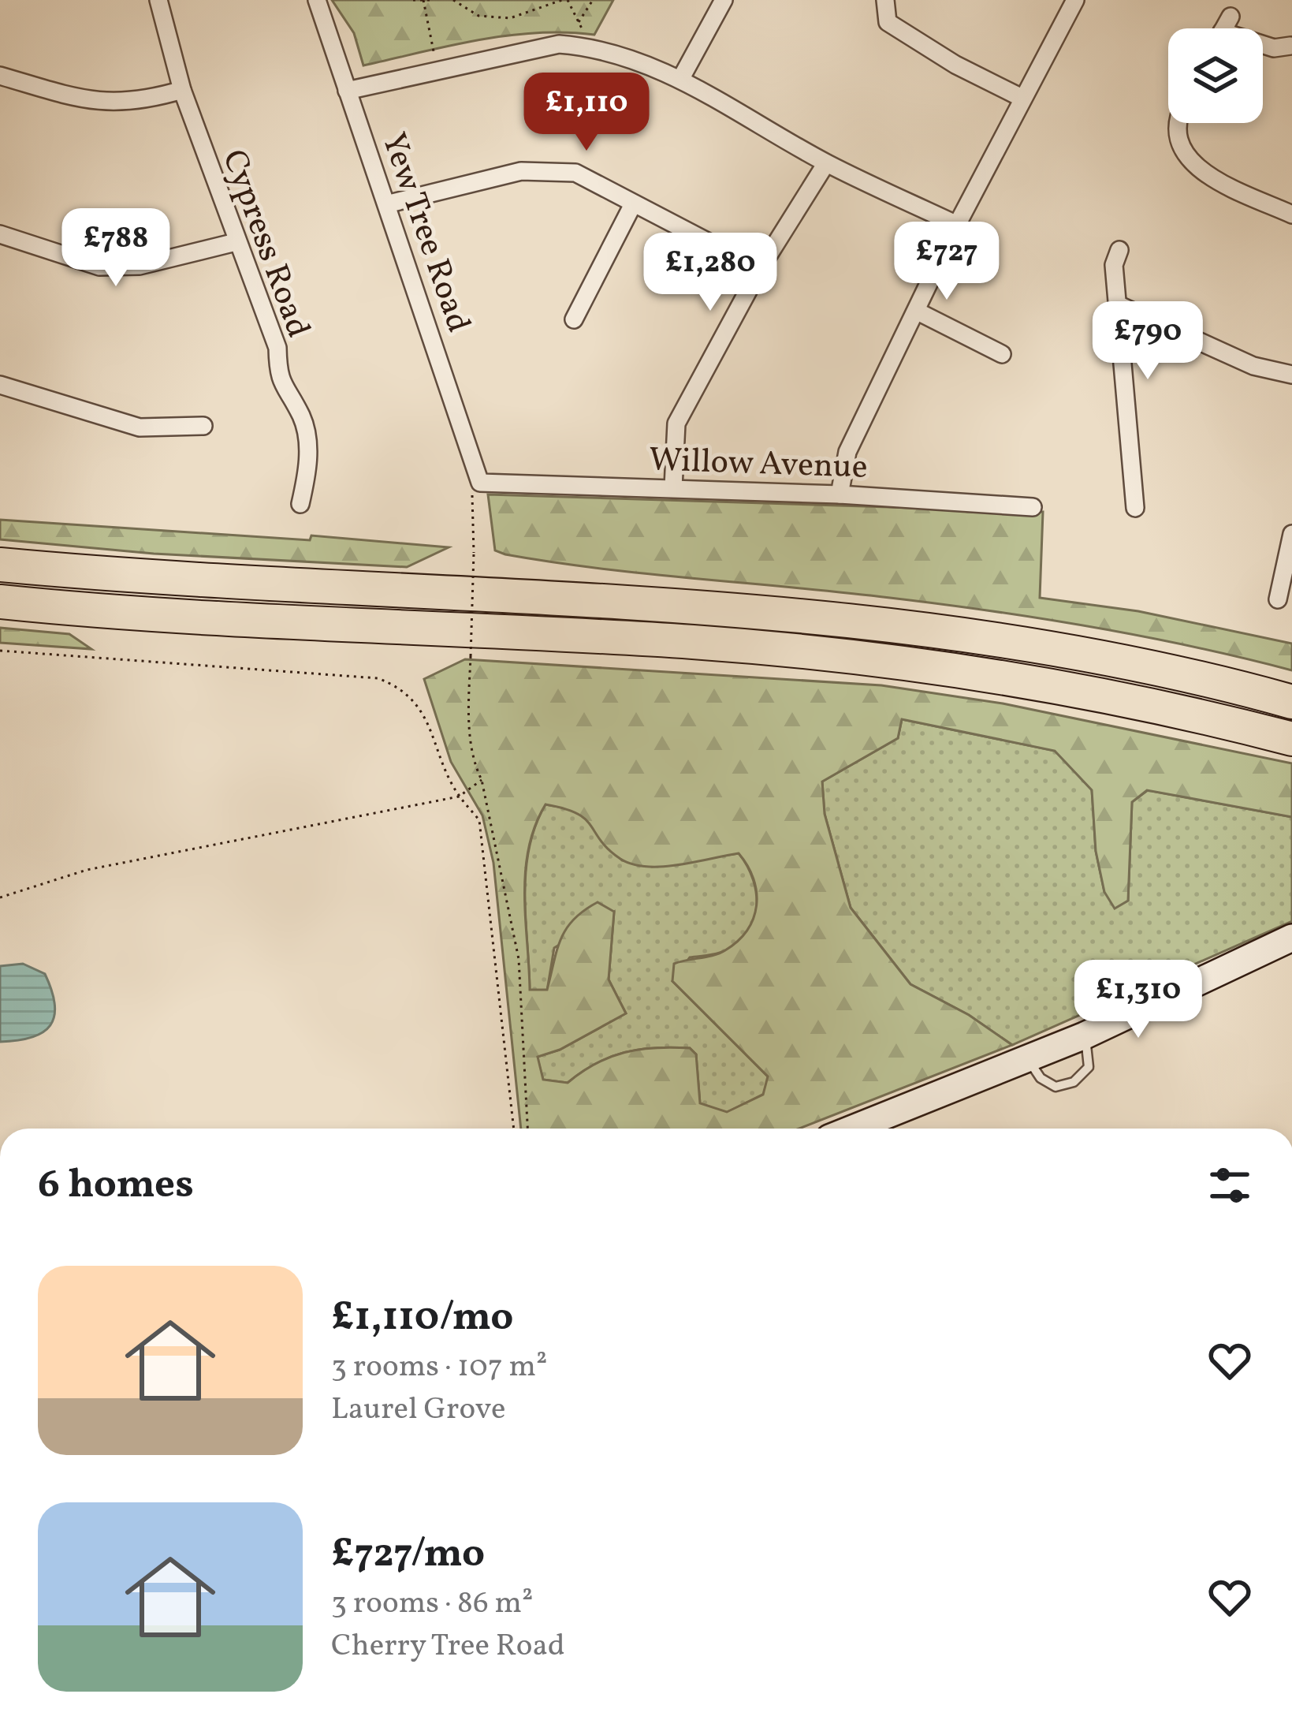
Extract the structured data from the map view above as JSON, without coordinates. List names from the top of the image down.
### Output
{
  "streets": {
    "street": ["Yew Tree Road", "Cypress Road", "Willow Avenue"]
  },
  "crossings": [
    ["Yew Tree Road", "Willow Avenue"]
  ],
  "page": {
    "price": [
      "£1,110",
      "£788",
      "£727",
      "£1,280",
      "£790",
      "£1,310"
    ],
    "heading": "6 homes",
    "list": [
      {
        "name": "£1,110/mo",
        "note": "3 rooms · 107 m² · Laurel Grove"
      },
      {
        "name": "£727/mo",
        "note": "3 rooms · 86 m² · Cherry Tree Road"
      }
    ]
  }
}
